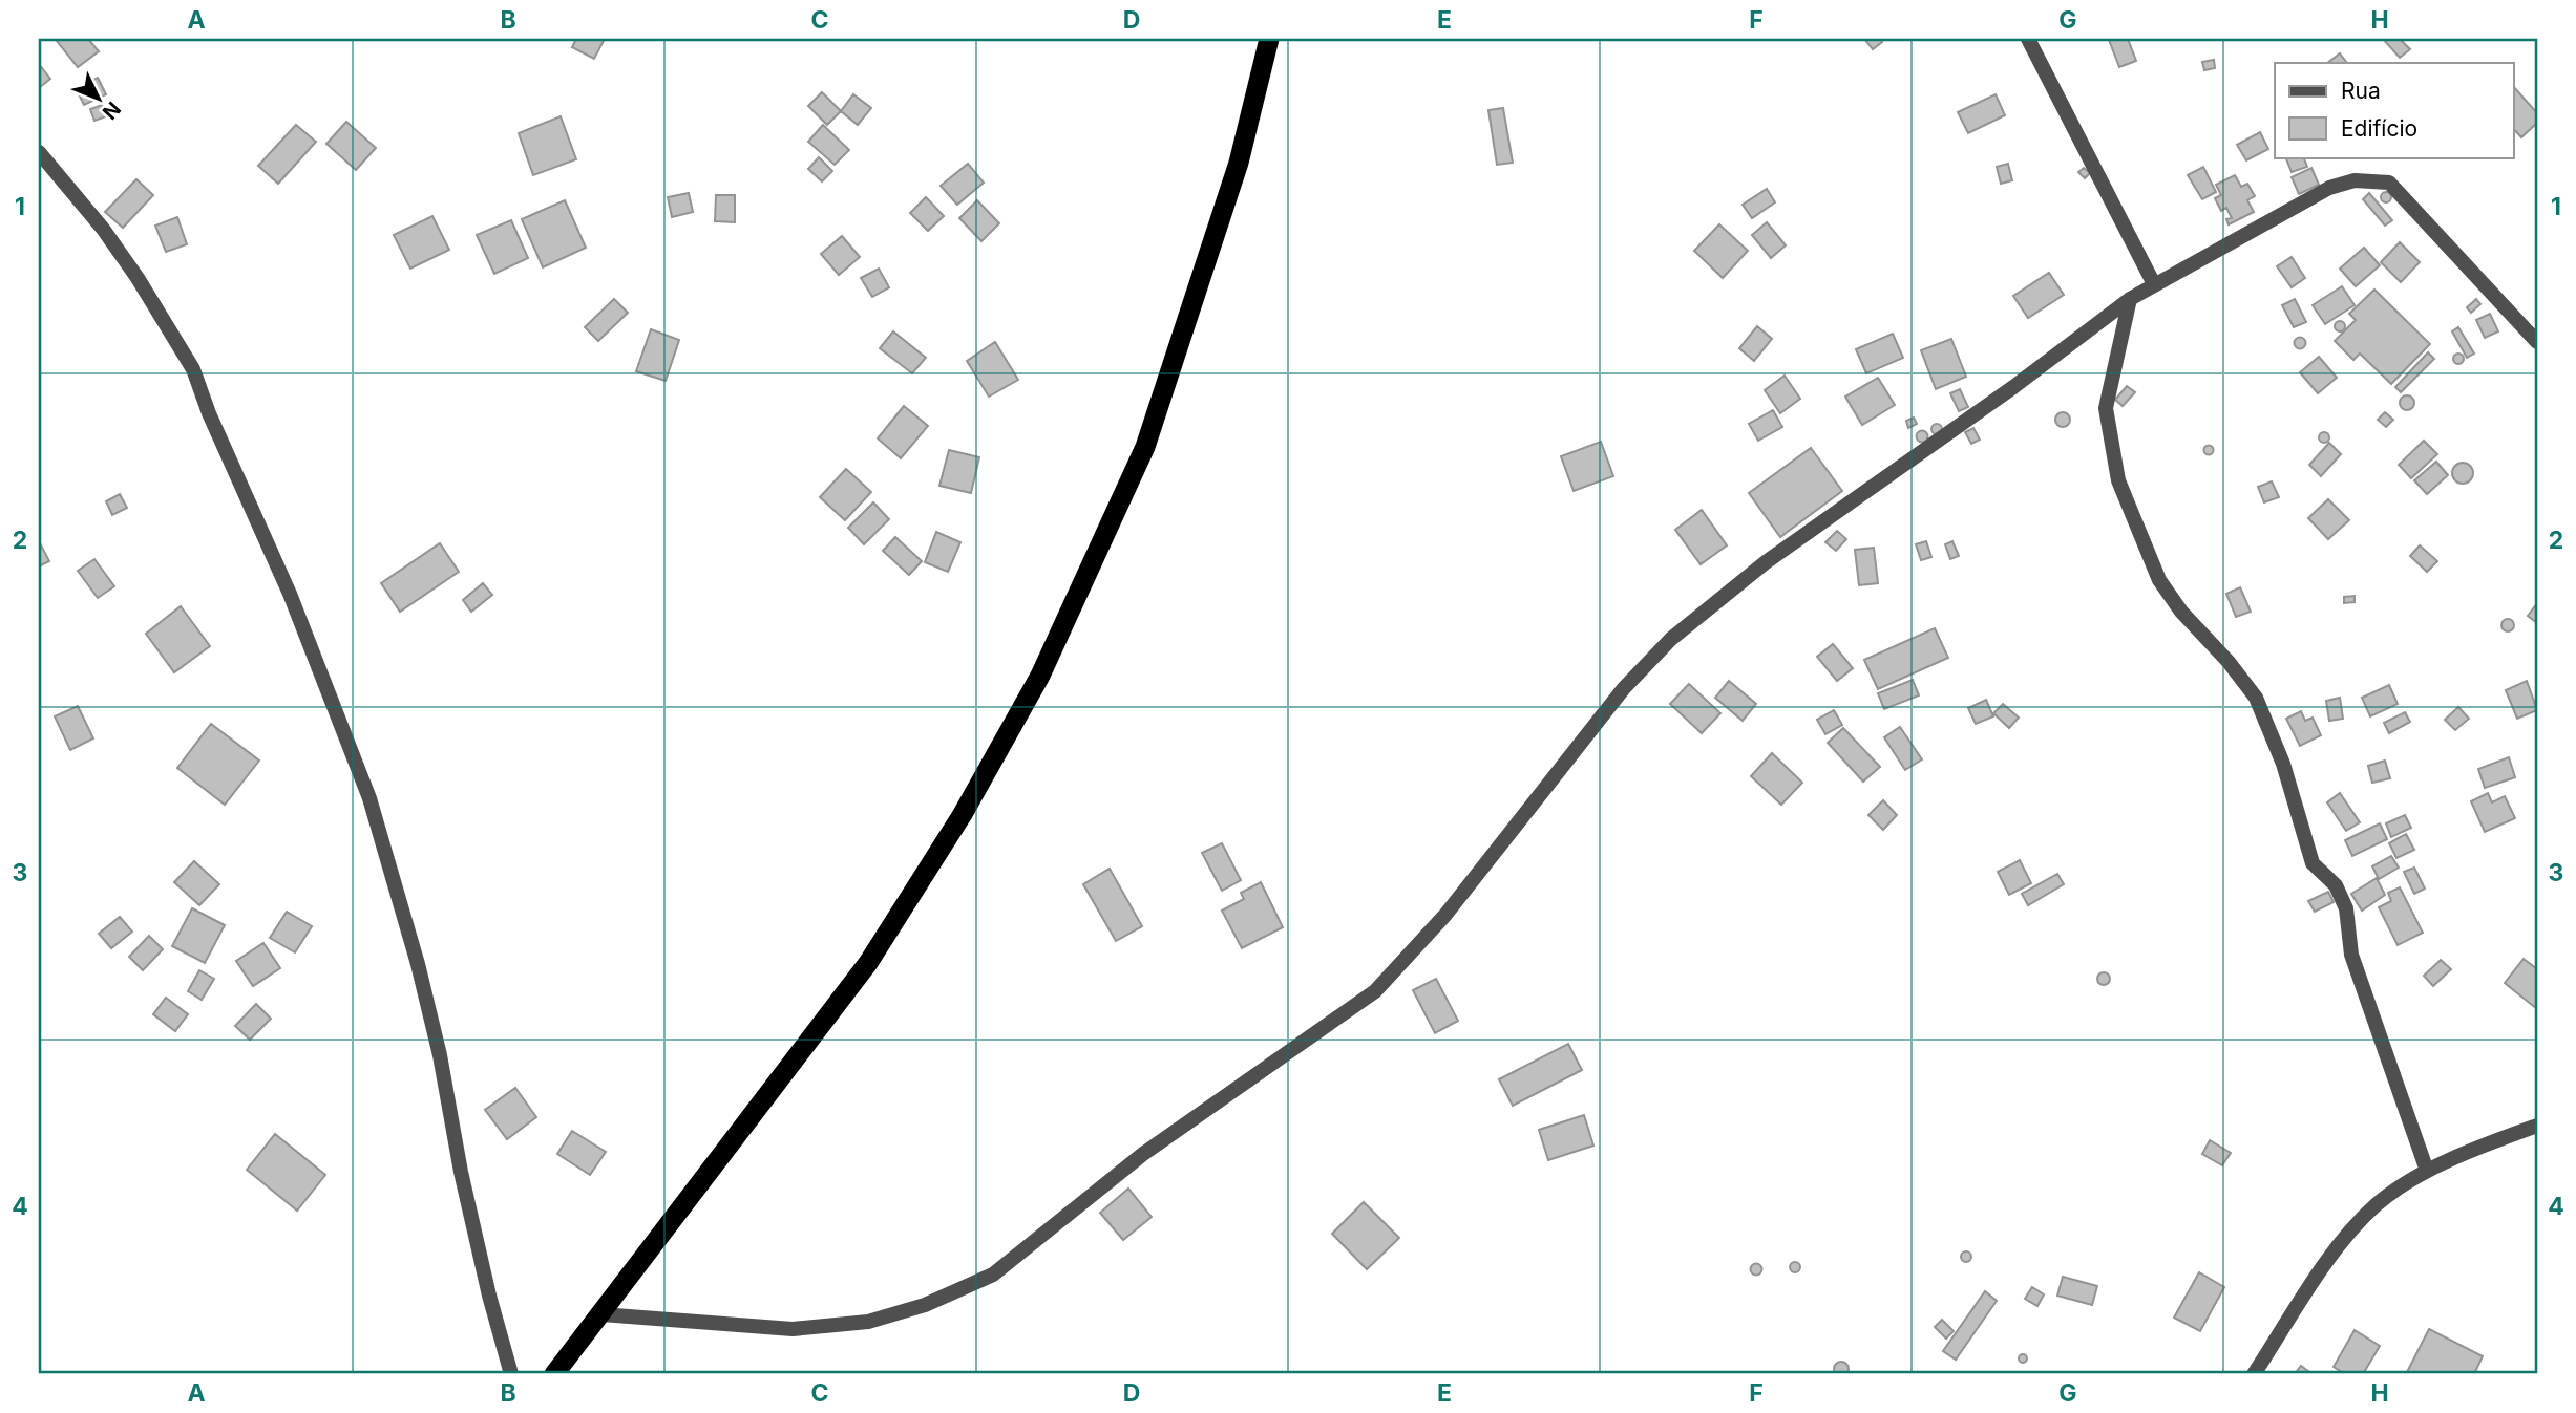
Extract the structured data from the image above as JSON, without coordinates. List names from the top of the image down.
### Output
{
  "legend": ["Rua", "Edifício"],
  "north": "bottom right",
  "grid": {
    "columns": [
      "A",
      "B",
      "C",
      "D",
      "E",
      "F",
      "G",
      "H"
    ],
    "rows": [
      "1",
      "2",
      "3",
      "4"
    ]
  }
}
